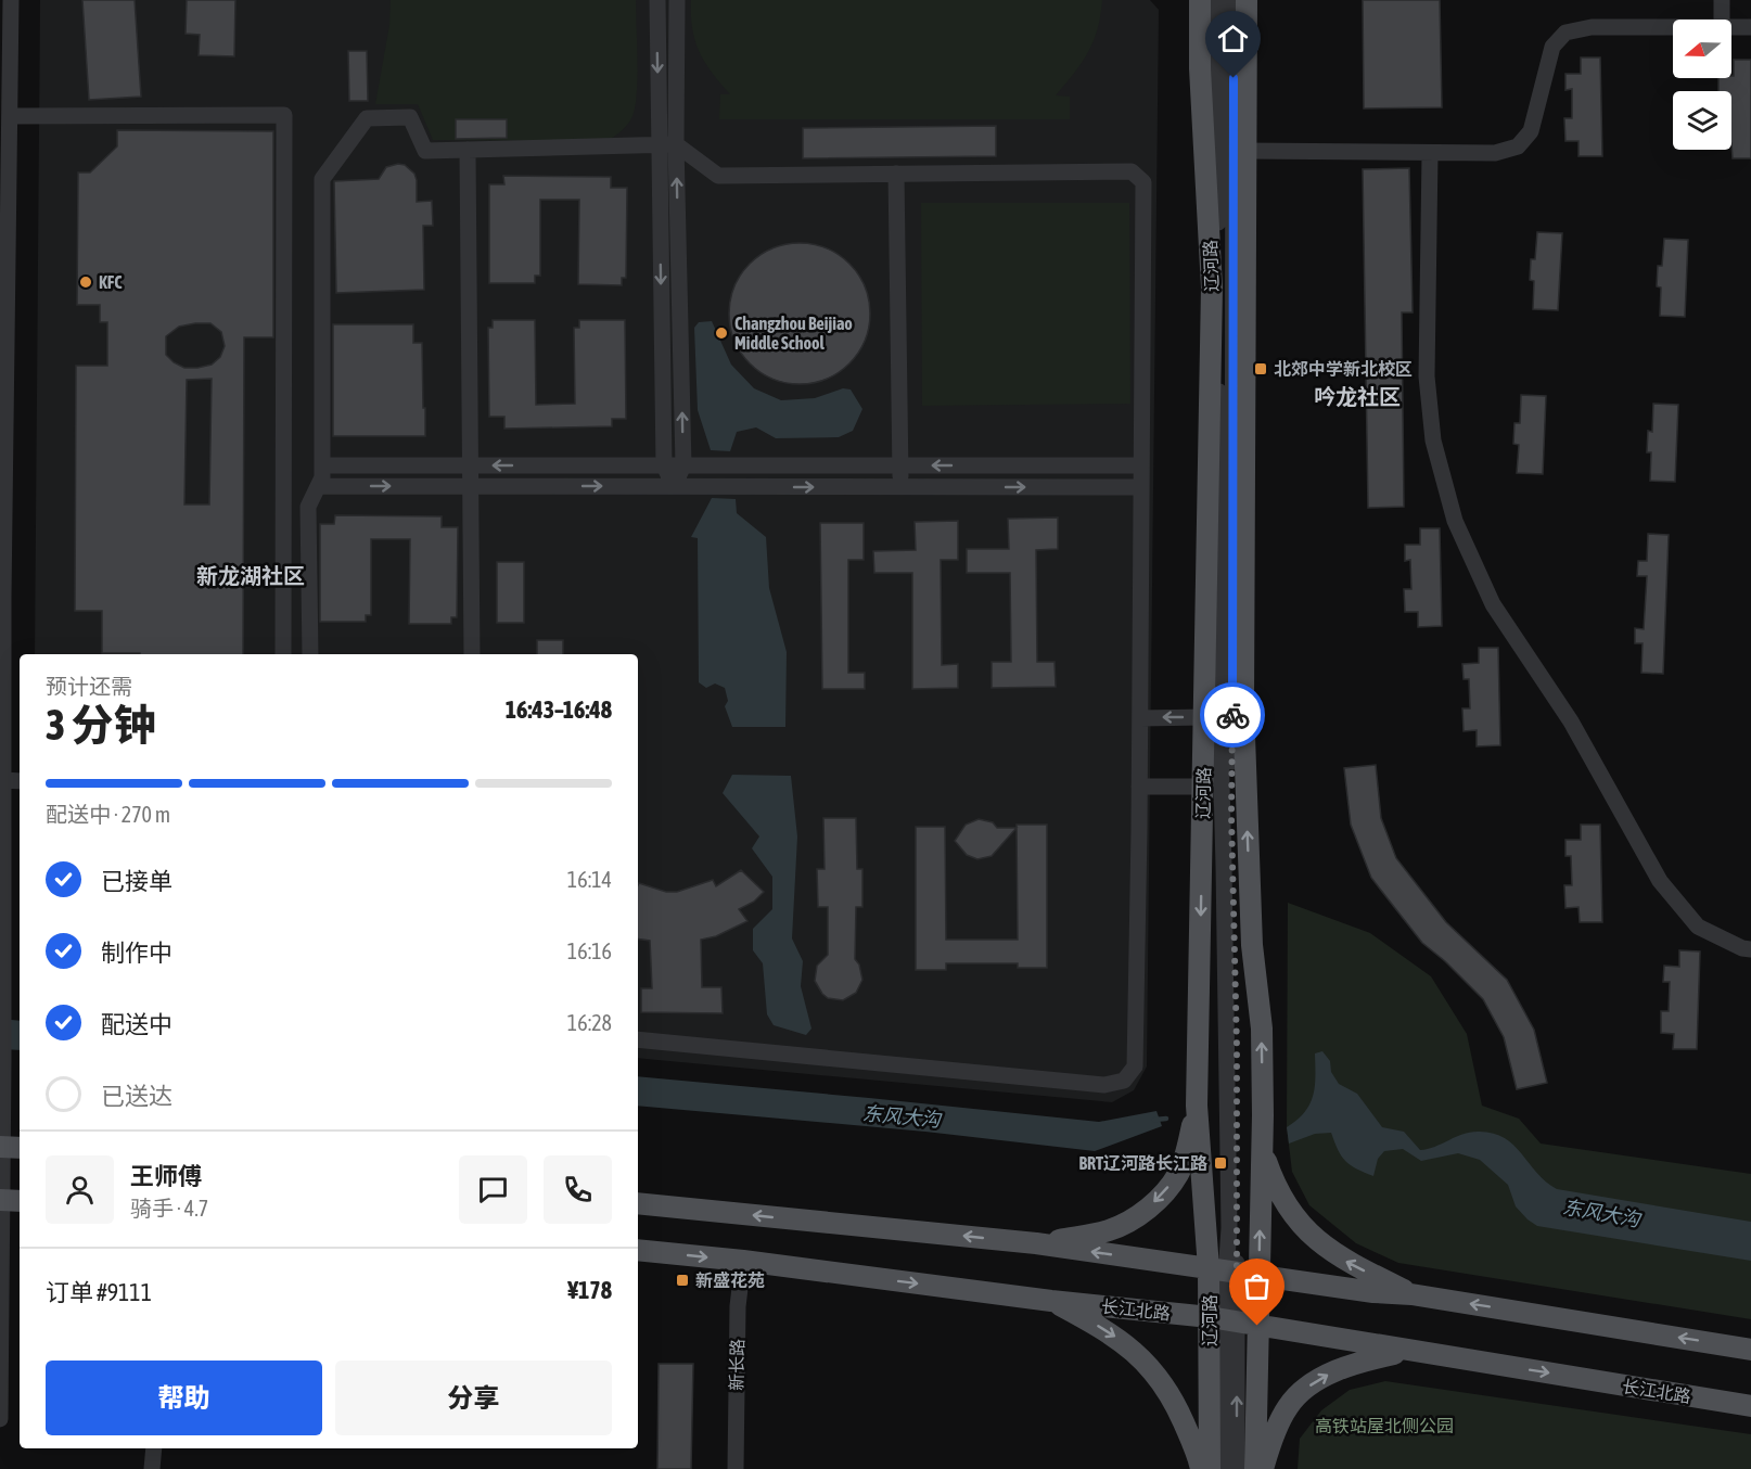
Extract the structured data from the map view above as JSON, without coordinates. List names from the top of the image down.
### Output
{
  "streets": {
    "main road": ["辽河路", "长江北路"],
    "street": ["新长路"]
  },
  "crossings": [
    ["辽河路", "长江北路"],
    ["长江北路", "新长路"]
  ],
  "districts": ["吟龙社区", "新龙湖社区"],
  "water": ["东风大沟"],
  "parks": ["高铁站屋北侧公园"],
  "places": {
    "other": ["KFC", "Changzhou Beijiao Middle School"],
    "transit": ["北郊中学新北校区", "BRT辽河路长江路", "新盛花苑"]
  },
  "north": "left",
  "page": {
    "heading": ["3 分钟", "预计还需", "16:43–16:48"],
    "panel": [
      "王师傅",
      "骑手 · 4.7",
      "订单 #9111",
      "¥178"
    ],
    "bar": "配送中 · 270 m",
    "list": [
      ["已接单", "16:14"],
      ["制作中", "16:16"],
      ["配送中", "16:28"],
      "已送达"
    ],
    "buttons": ["帮助", "分享"]
  }
}
